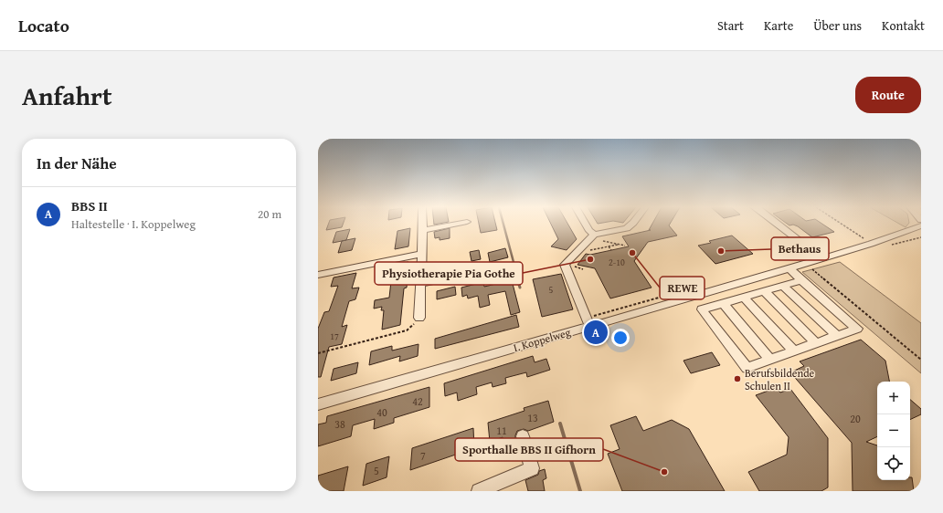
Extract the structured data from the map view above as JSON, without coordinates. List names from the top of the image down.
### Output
{
  "streets": {
    "street": ["I. Koppelweg"]
  },
  "places": [
    "Bethaus",
    "REWE",
    "Physiotherapie Pia Gothe",
    "Berufsbildende Schulen II",
    "Sporthalle BBS II Gifhorn"
  ],
  "house_numbers": [
    "2-10",
    "5",
    "17",
    "42",
    "40",
    "13",
    "20",
    "38",
    "11",
    "7",
    "5"
  ],
  "page": {
    "header": "Locato",
    "nav": [
      "Start",
      "Karte",
      "Über uns",
      "Kontakt"
    ],
    "title": "Anfahrt",
    "buttons": "Route",
    "heading": "In der Nähe",
    "list": [
      {
        "mark": "A",
        "name": "BBS II",
        "note": "Haltestelle · I. Koppelweg",
        "value": "20 m"
      }
    ],
    "pins": "A",
    "map_buttons": ["+", "−"]
  }
}
